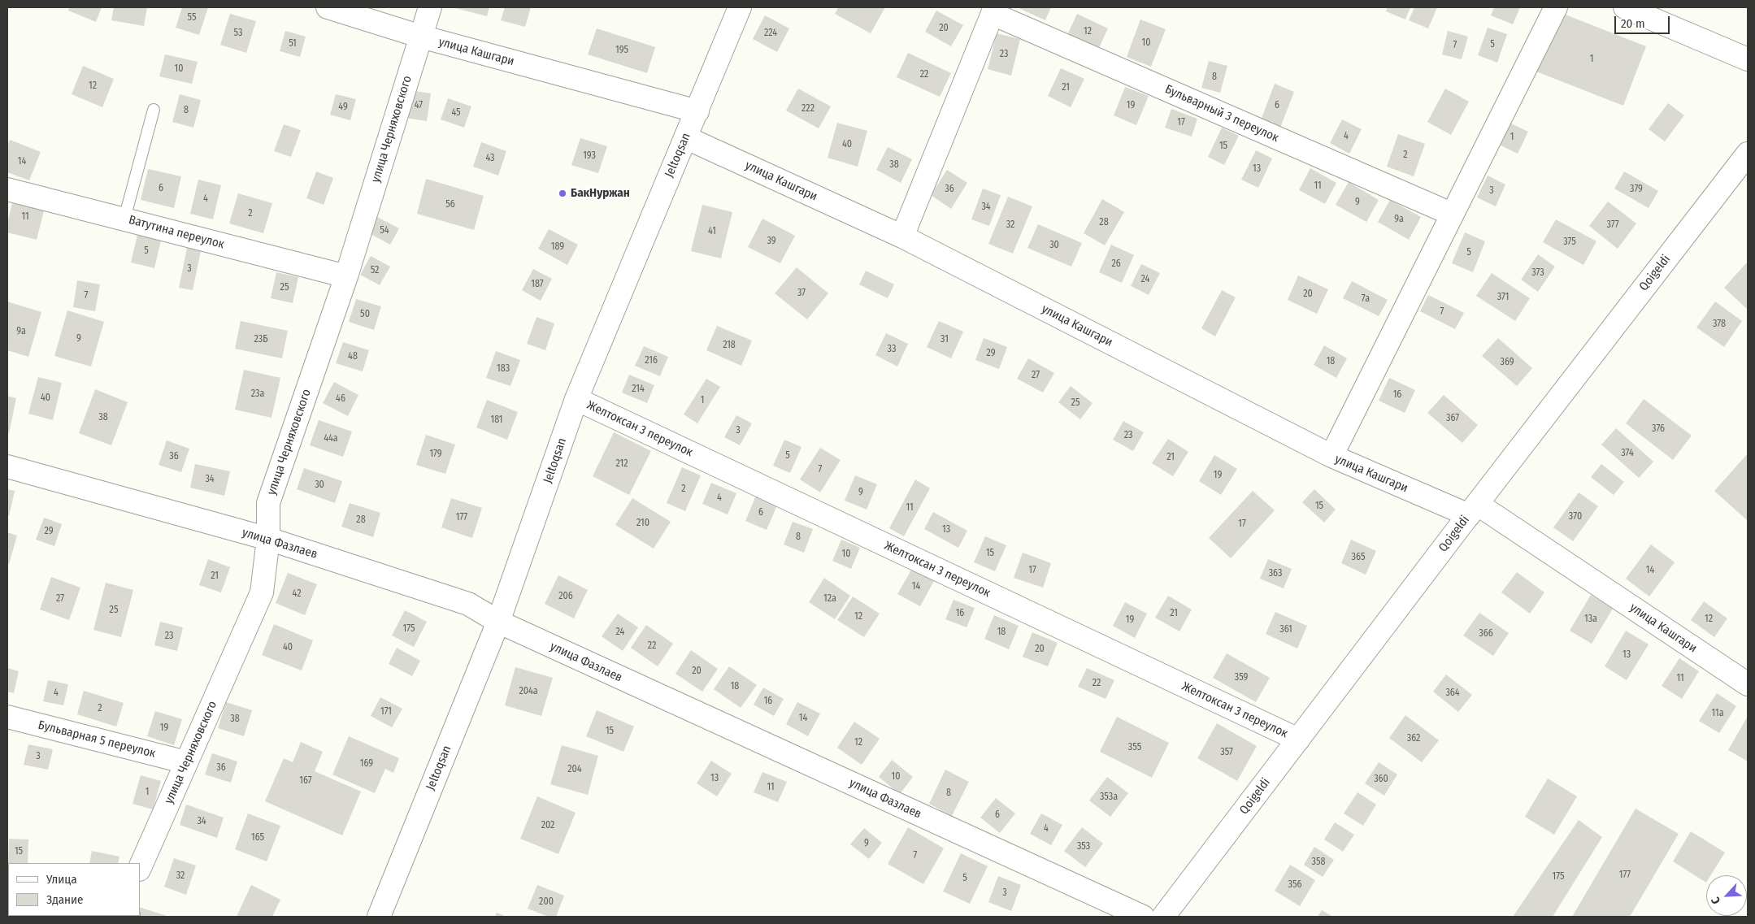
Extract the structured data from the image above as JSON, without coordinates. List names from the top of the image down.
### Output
{
  "streets": {
    "street": [
      "улица Кашгари",
      "Бульварный 3 переулок",
      "улица Черняховского",
      "Jeltoqsan",
      "Ватутина переулок",
      "Qoigeldi",
      "Желтоксан 3 переулок",
      "улица Фазлаев",
      "Бульварная 5 переулок"
    ]
  },
  "crossings": [
    ["улица Кашгари", "улица Черняховского"],
    ["улица Кашгари", "Jeltoqsan"],
    ["улица Кашгари", "Qoigeldi"],
    ["улица Черняховского", "Ватутина переулок"],
    ["улица Черняховского", "улица Фазлаев"],
    ["улица Черняховского", "Бульварная 5 переулок"],
    ["Jeltoqsan", "Желтоксан 3 переулок"],
    ["Jeltoqsan", "улица Фазлаев"],
    ["Qoigeldi", "Желтоксан 3 переулок"]
  ],
  "places": ["БакНуржан"],
  "house_numbers": [
    "55",
    "20",
    "12",
    "53",
    "224",
    "10",
    "51",
    "5",
    "7",
    "195",
    "23",
    "1",
    "10",
    "22",
    "8",
    "12",
    "21",
    "47",
    "19",
    "6",
    "49",
    "222",
    "8",
    "45",
    "17",
    "4",
    "1",
    "40",
    "15",
    "2",
    "193",
    "43",
    "14",
    "38",
    "13",
    "11",
    "6",
    "36",
    "379",
    "3",
    "4",
    "9",
    "56",
    "34",
    "2",
    "11",
    "9а",
    "28",
    "32",
    "377",
    "54",
    "41",
    "39",
    "375",
    "30",
    "189",
    "5",
    "5",
    "26",
    "3",
    "52",
    "373",
    "24",
    "187",
    "25",
    "37",
    "20",
    "7",
    "371",
    "7а",
    "7",
    "50",
    "378",
    "9а",
    "9",
    "23Б",
    "31",
    "218",
    "33",
    "29",
    "48",
    "216",
    "18",
    "369",
    "183",
    "27",
    "214",
    "23а",
    "16",
    "40",
    "46",
    "1",
    "25",
    "38",
    "367",
    "181",
    "376",
    "3",
    "23",
    "44а",
    "374",
    "179",
    "5",
    "36",
    "21",
    "212",
    "7",
    "19",
    "34",
    "30",
    "2",
    "9",
    "4",
    "15",
    "11",
    "6",
    "370",
    "177",
    "28",
    "210",
    "17",
    "13",
    "29",
    "8",
    "15",
    "10",
    "365",
    "17",
    "14",
    "363",
    "21",
    "14",
    "42",
    "206",
    "27",
    "12а",
    "25",
    "16",
    "21",
    "12",
    "13а",
    "12",
    "19",
    "175",
    "361",
    "24",
    "18",
    "366",
    "23",
    "22",
    "40",
    "20",
    "13",
    "20",
    "359",
    "11",
    "22",
    "18",
    "204а",
    "4",
    "364",
    "16",
    "2",
    "171",
    "11а",
    "14",
    "38",
    "19",
    "15",
    "362",
    "12",
    "355",
    "357",
    "3",
    "169",
    "36",
    "204",
    "10",
    "13",
    "360",
    "167",
    "11",
    "1",
    "8",
    "353а",
    "6",
    "34",
    "202",
    "4",
    "165",
    "9",
    "353",
    "15",
    "7",
    "358",
    "177",
    "32",
    "175",
    "5",
    "356",
    "3",
    "200"
  ],
  "legend": ["Улица", "Здание"],
  "scale_bar": "20 m",
  "north": "bottom left"
}
